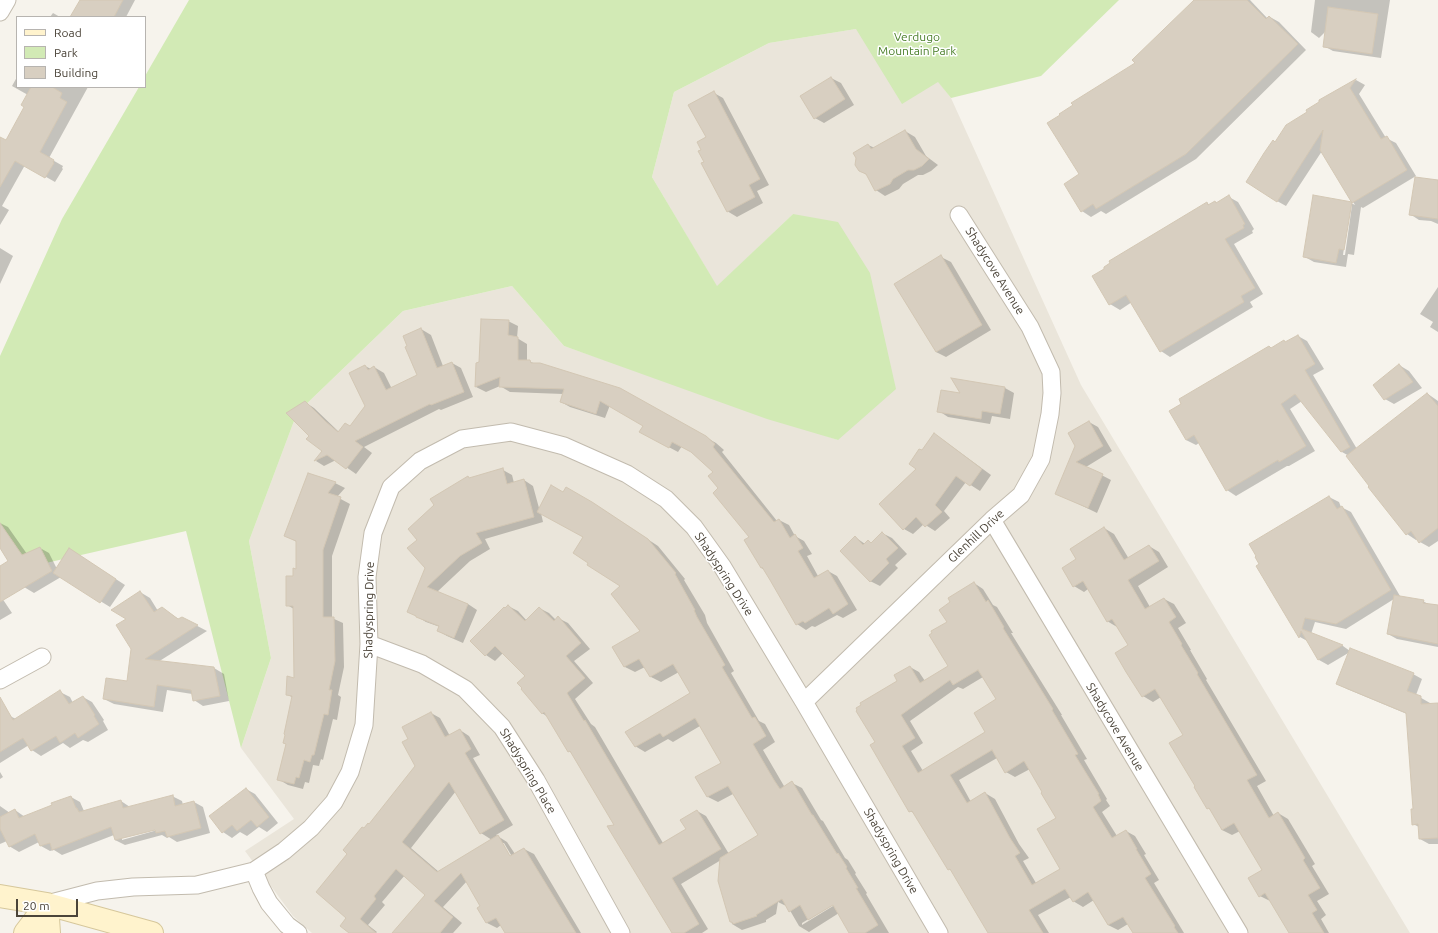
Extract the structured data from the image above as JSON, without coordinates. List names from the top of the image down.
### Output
{
  "streets": {
    "street": [
      "Shadycove Avenue",
      "Glenhill Drive",
      "Shadyspring Drive",
      "Shadyspring Place"
    ]
  },
  "crossings": [
    ["Shadycove Avenue", "Glenhill Drive"],
    ["Glenhill Drive", "Shadyspring Drive"],
    ["Shadyspring Drive", "Shadyspring Place"]
  ],
  "parks": ["Verdugo Mountain Park"],
  "legend": ["Road", "Park", "Building"],
  "scale_bar": "20 m"
}
